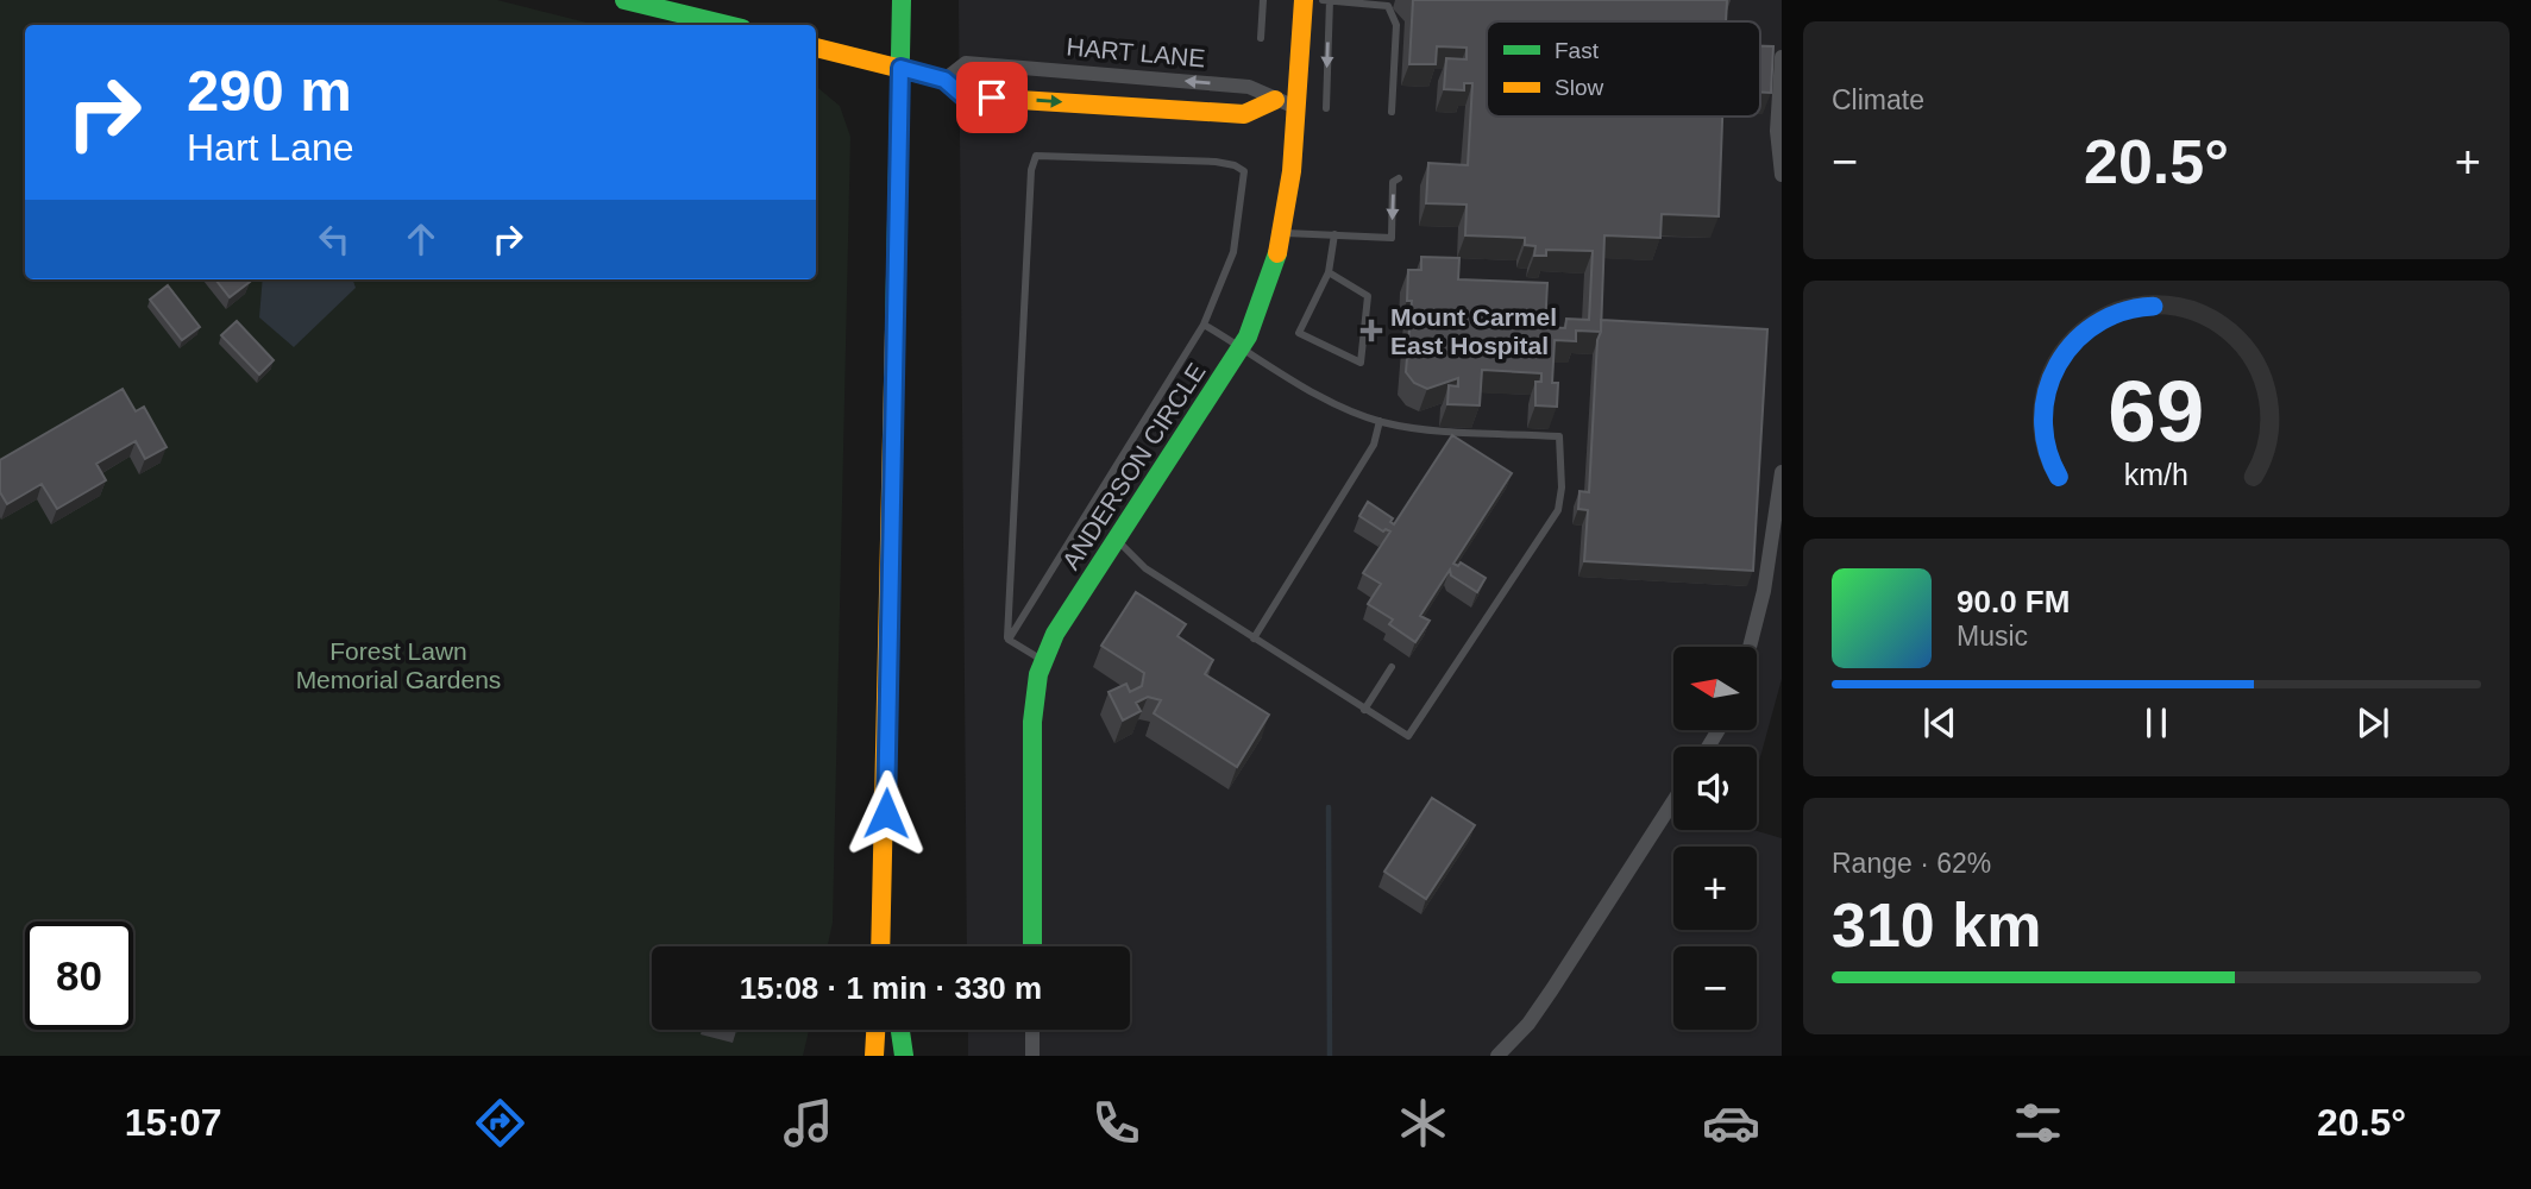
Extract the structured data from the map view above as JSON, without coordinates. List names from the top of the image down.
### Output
{
  "streets": {
    "main road": ["ANDERSON CIRCLE"],
    "street": ["HART LANE"]
  },
  "crossings": [
    ["HART LANE", "ANDERSON CIRCLE"]
  ],
  "one_way": ["HART LANE"],
  "parks": ["Forest Lawn Memorial Gardens"],
  "places": {
    "health": ["Mount Carmel East Hospital"]
  },
  "legend": ["Fast", "Slow"],
  "north": "left",
  "page": {
    "tile": [
      "Climate",
      ["Range · 62%", "310 km"]
    ],
    "turn": ["290 m", "Hart Lane"],
    "heat": ["−", "20.5°", "+"],
    "song": ["90.0 FM", "Music"],
    "map_buttons": ["+", "−"],
    "limit": "80",
    "trip": "15:08 · 1 min · 330 m",
    "tabs": ["15:07", "20.5°"],
    "gauge": ["69", "km/h"]
  }
}
